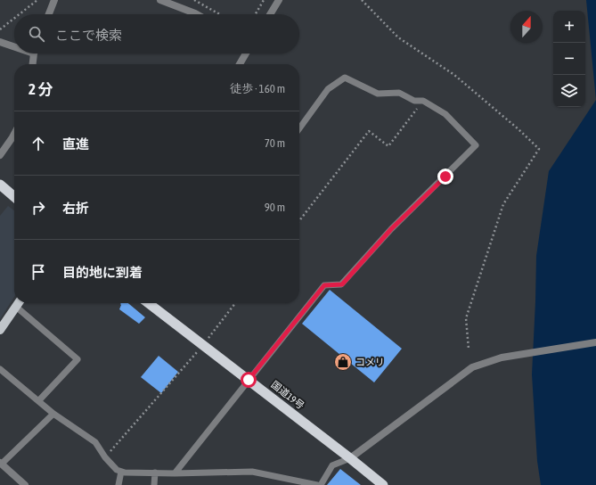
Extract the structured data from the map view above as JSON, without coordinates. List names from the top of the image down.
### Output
{
  "streets": {
    "highway": ["国道19号"]
  },
  "places": {
    "shop": ["コメリ"]
  },
  "north": "top",
  "page": {
    "map_buttons": ["+", "−"],
    "search": "ここで検索",
    "heading": ["2 分", "徒歩 · 160 m"],
    "list": [
      ["直進", "70 m"],
      ["右折", "90 m"],
      "目的地に到着"
    ]
  }
}
